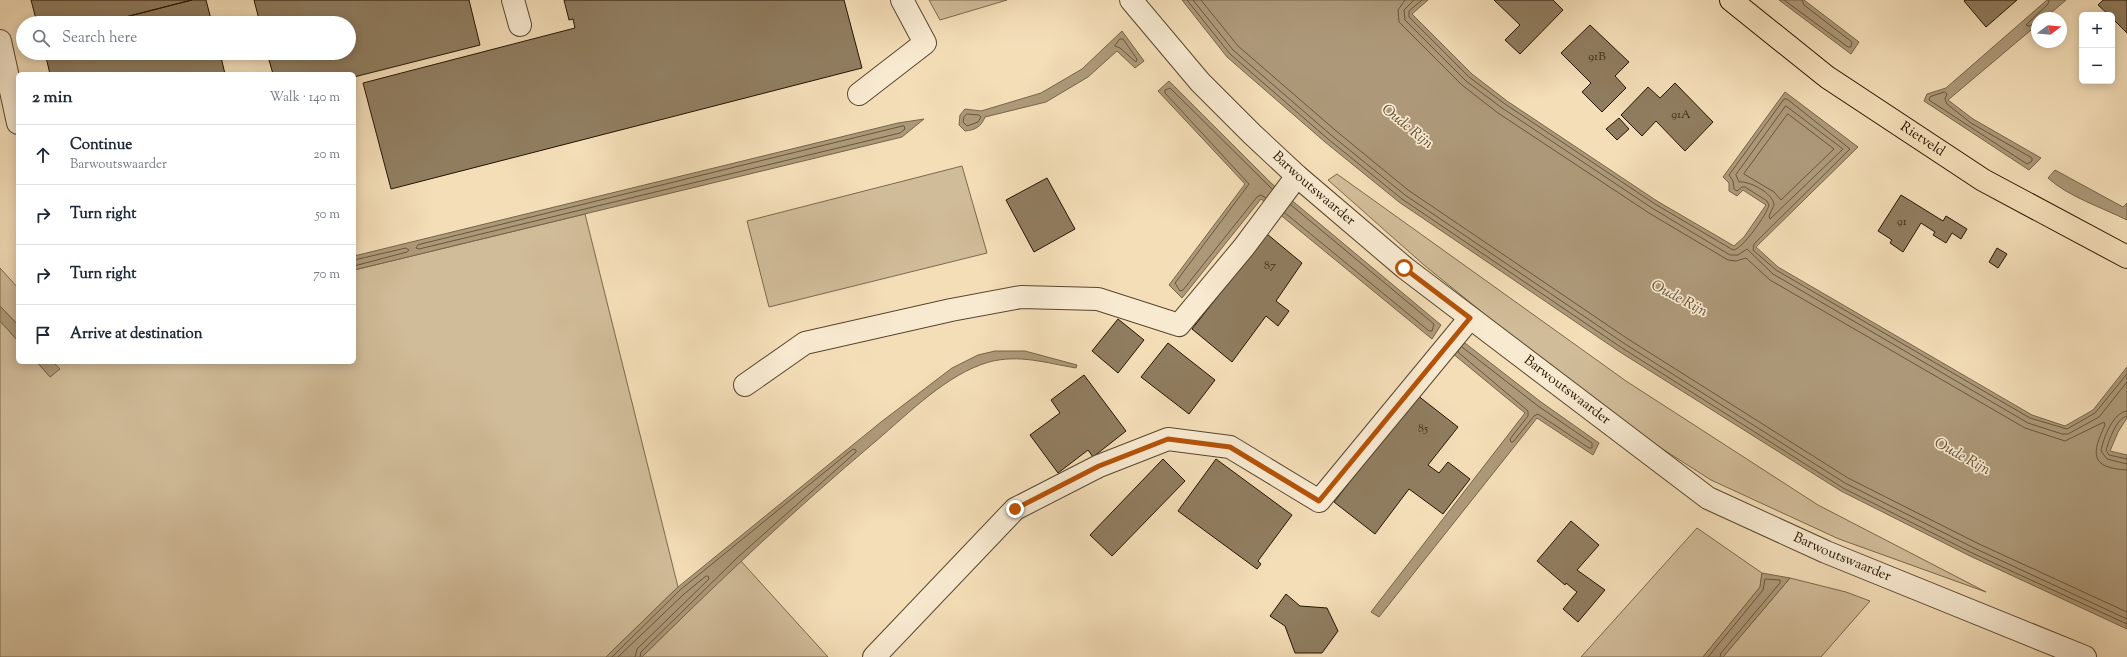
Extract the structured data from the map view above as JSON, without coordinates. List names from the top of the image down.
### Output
{
  "streets": {
    "main road": ["Rietveld"],
    "street": ["Barwoutswaarder"]
  },
  "water": ["Oude Rijn"],
  "house_numbers": [
    "91B",
    "91A",
    "91",
    "87",
    "85"
  ],
  "north": "right",
  "page": {
    "map_buttons": ["+", "−"],
    "search": "Search here",
    "heading": ["2 min", "Walk · 140 m"],
    "list": [
      ["Continue", "Barwoutswaarder", "20 m"],
      ["Turn right", "50 m"],
      ["Turn right", "70 m"],
      "Arrive at destination"
    ]
  }
}
